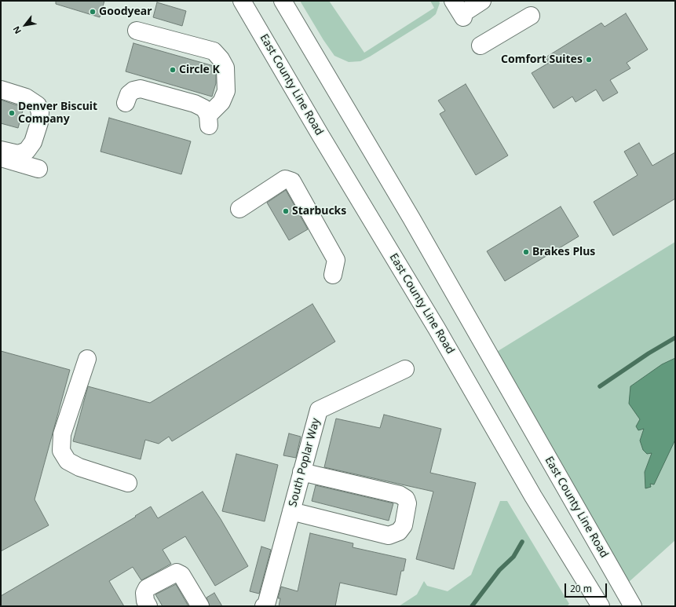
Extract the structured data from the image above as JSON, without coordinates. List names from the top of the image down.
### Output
{
  "streets": {
    "main road": ["East County Line Road", "South Poplar Way"]
  },
  "places": [
    "Goodyear",
    "Comfort Suites",
    "Circle K",
    "Denver Biscuit Company",
    "Starbucks",
    "Brakes Plus"
  ],
  "scale_bar": "20 m",
  "north": "bottom left"
}
